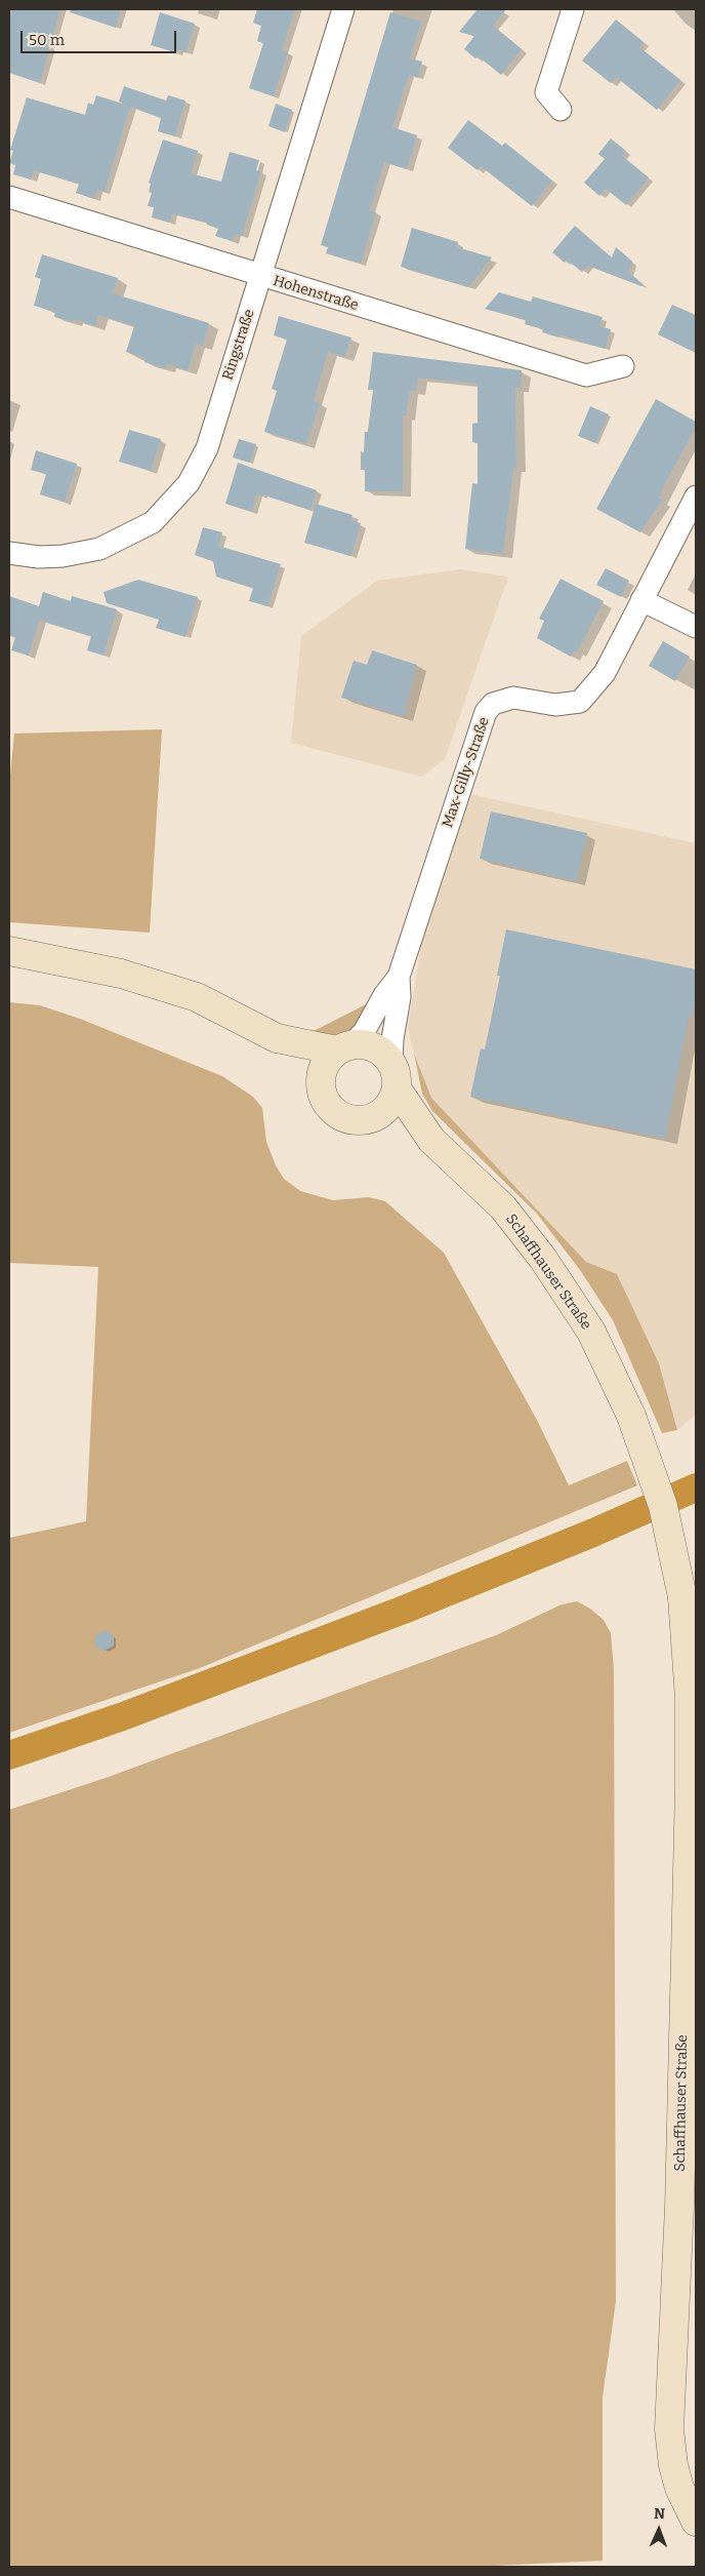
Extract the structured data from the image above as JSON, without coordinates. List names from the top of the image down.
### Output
{
  "streets": {
    "main road": ["Schaffhauser Straße"],
    "street": ["Hohenstraße", "Ringstraße", "Max-Gilly-Straße"]
  },
  "crossings": [
    ["Hohenstraße", "Ringstraße"],
    ["Max-Gilly-Straße", "Schaffhauser Straße"]
  ],
  "scale_bar": "50 m",
  "north": "top"
}
